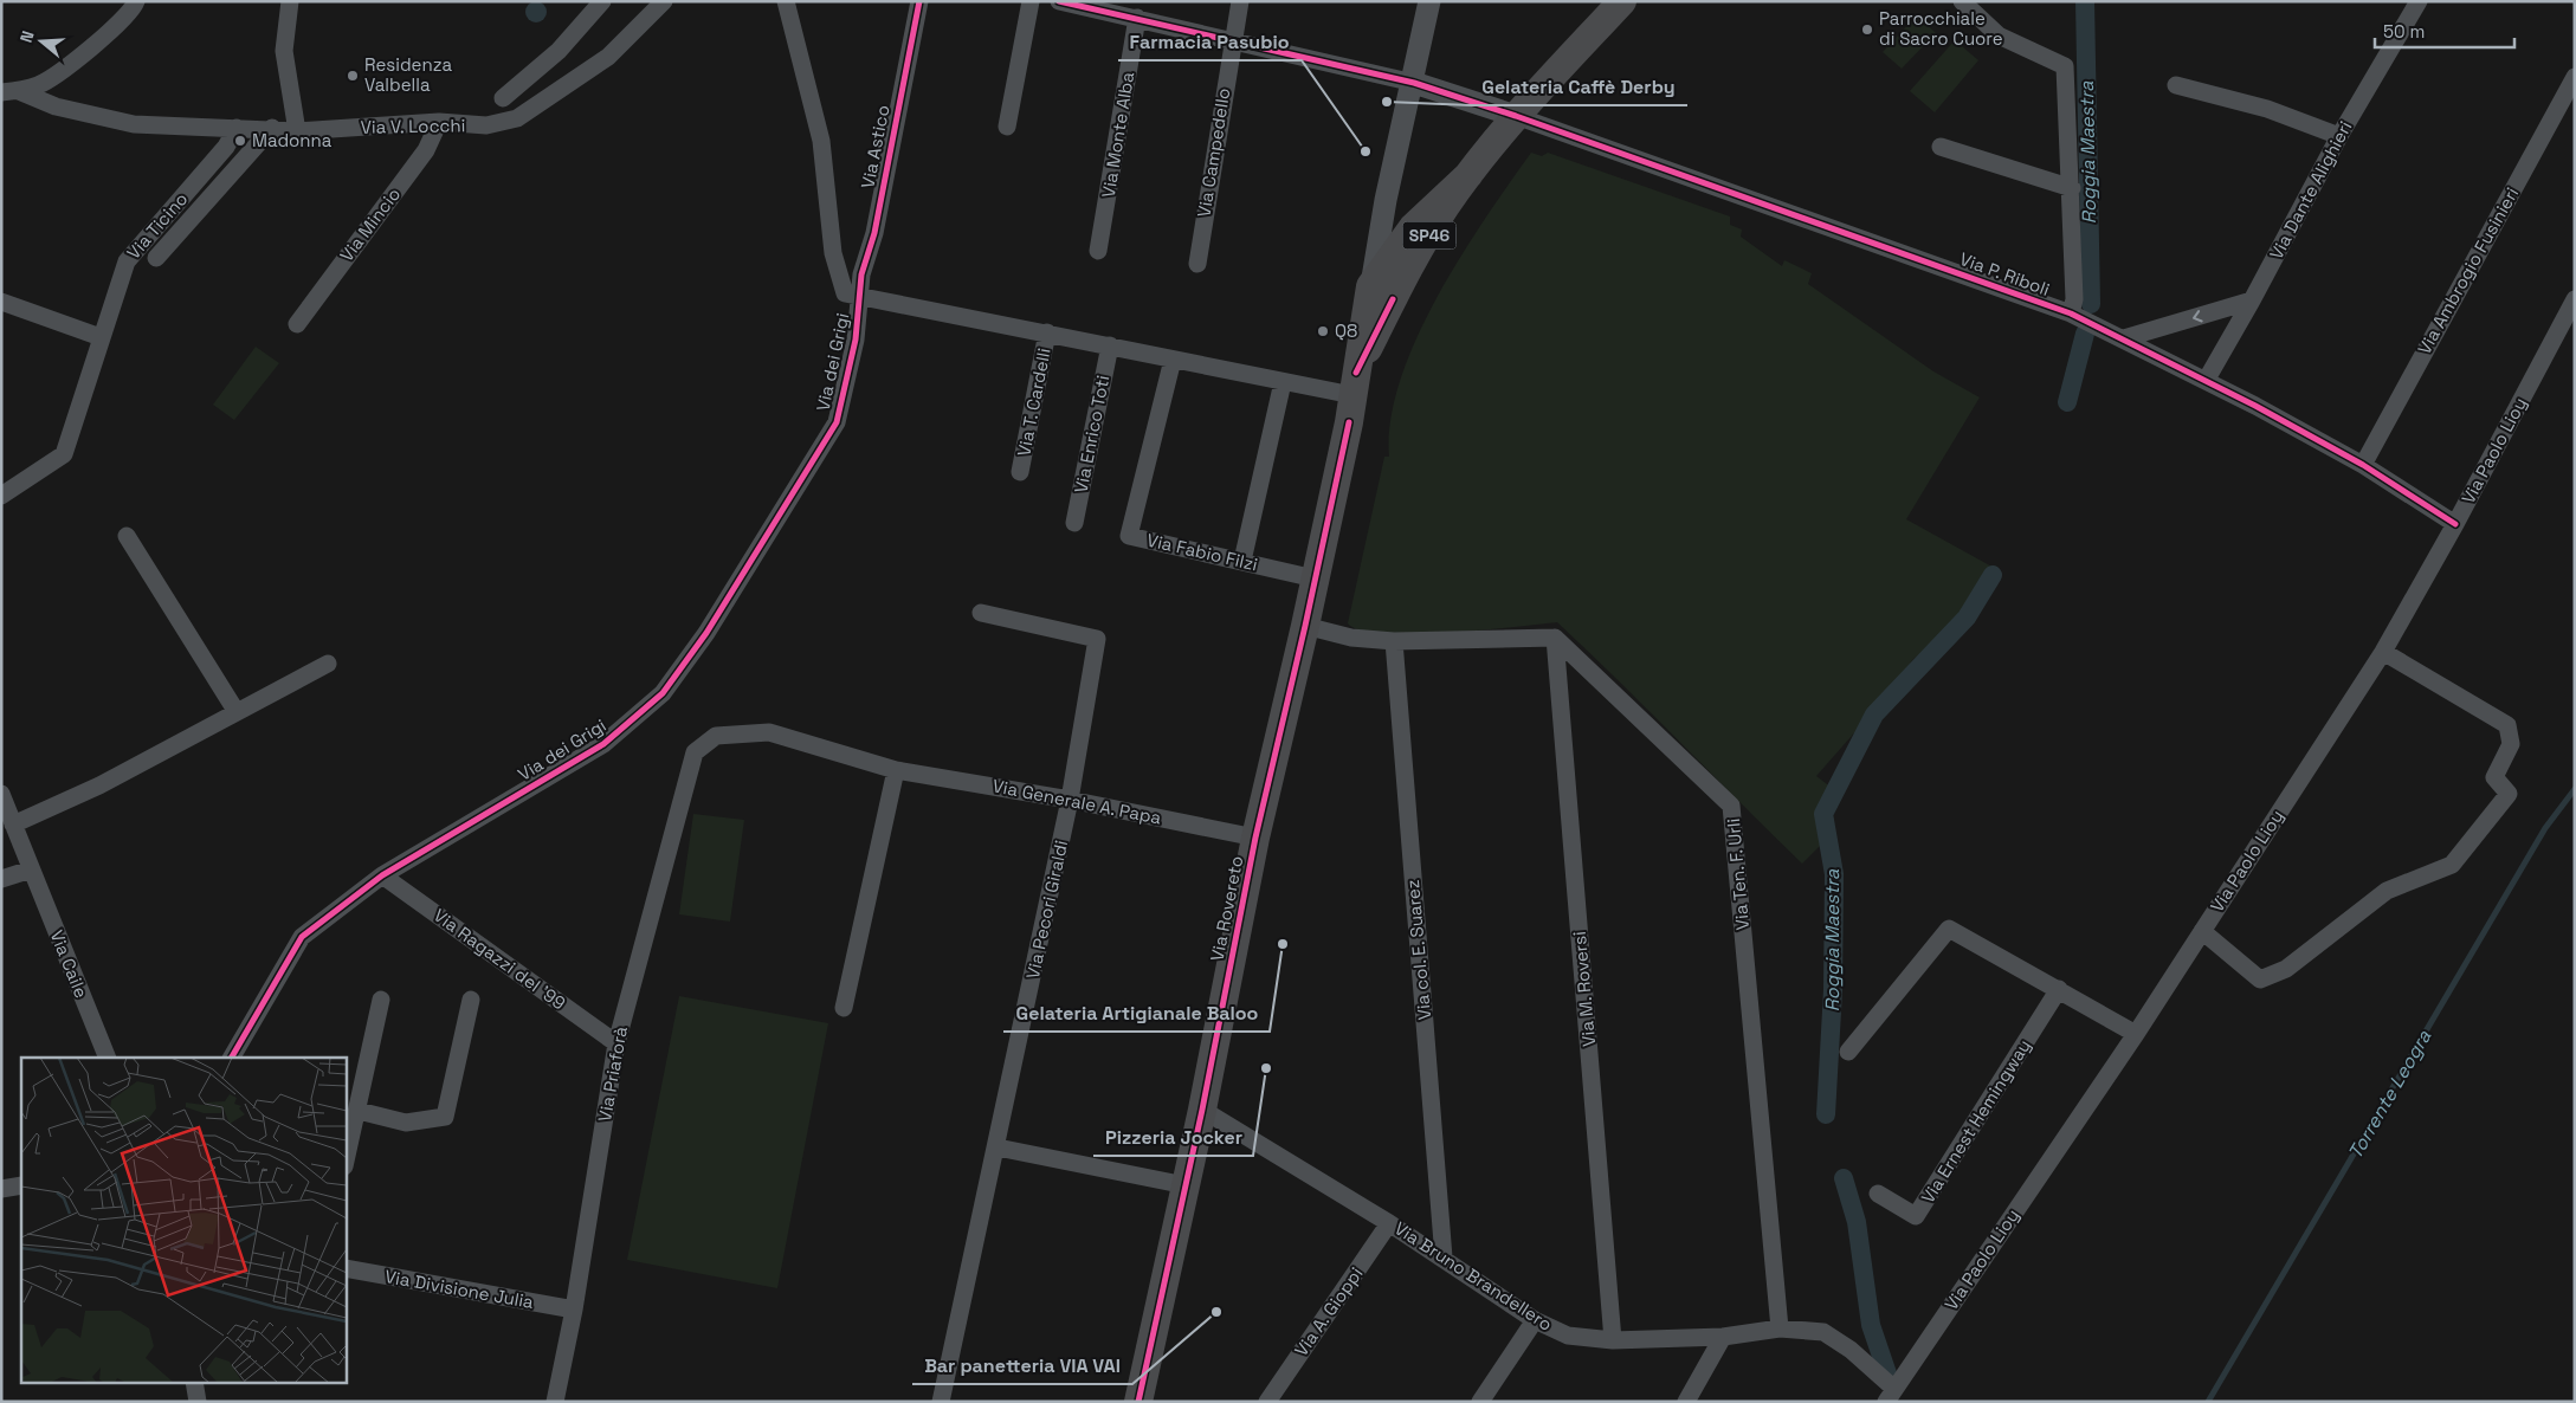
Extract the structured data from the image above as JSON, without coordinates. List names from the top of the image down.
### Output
{
  "streets": {
    "main road": ["SP46", "Via Rovereto"],
    "street": [
      "Via V. Locchi",
      "Via Monte Alba",
      "Via Astico",
      "Via Campedello",
      "Via Dante Alighieri",
      "Via Mincio",
      "Via Ticino",
      "Via Ambrogio Fusinieri",
      "Via P. Riboli",
      "Via dei Grigi",
      "Via T. Cardelli",
      "Via Enrico Toti",
      "Via Paolo Lioy",
      "Via Fabio Filzi",
      "Via Generale A. Papa",
      "Via Ten. F. Urli",
      "Via Pecori Giraldi",
      "Via col. E. Suarez",
      "Via Ragazzi del '99",
      "Via Caile",
      "Via M. Roversi",
      "Via Priaforà",
      "Via Ernest Hemingway",
      "Via Bruno Brandellero",
      "Via Divisione Julia",
      "Via A. Gioppi"
    ]
  },
  "crossings": [
    ["Via V. Locchi", "Via Mincio"],
    ["Via V. Locchi", "Via Ticino"],
    ["Via Astico", "Via dei Grigi"],
    ["Via Dante Alighieri", "Via P. Riboli"],
    ["SP46", "Via P. Riboli"],
    ["SP46", "Via Rovereto"],
    ["Via Ambrogio Fusinieri", "Via P. Riboli"],
    ["Via P. Riboli", "Via Paolo Lioy"],
    ["Via dei Grigi", "Via T. Cardelli"],
    ["Via dei Grigi", "Via Enrico Toti"],
    ["Via dei Grigi", "Via Fabio Filzi"],
    ["Via dei Grigi", "Via Rovereto"],
    ["Via dei Grigi", "Via Ragazzi del '99"],
    ["Via Paolo Lioy", "Via Bruno Brandellero"],
    ["Via Fabio Filzi", "Via Rovereto"],
    ["Via Generale A. Papa", "Via Rovereto"],
    ["Via Generale A. Papa", "Via Pecori Giraldi"],
    ["Via Generale A. Papa", "Via Priaforà"],
    ["Via Ten. F. Urli", "Via M. Roversi"],
    ["Via Ten. F. Urli", "Via Bruno Brandellero"],
    ["Via Rovereto", "Via Bruno Brandellero"],
    ["Via col. E. Suarez", "Via Bruno Brandellero"],
    ["Via Ragazzi del '99", "Via Priaforà"],
    ["Via M. Roversi", "Via Bruno Brandellero"],
    ["Via Priaforà", "Via Divisione Julia"],
    ["Via Bruno Brandellero", "Via A. Gioppi"]
  ],
  "water": ["Roggia Maestra", "Torrente Leogra"],
  "places": [
    "Parrocchiale di Sacro Cuore",
    "Residenza Valbella",
    "Gelateria Caffè Derby",
    "Madonna",
    "Farmacia Pasubio",
    "Q8",
    "Gelateria Artigianale Baloo",
    "Pizzeria Jocker",
    "Bar panetteria VIA VAI"
  ],
  "scale_bar": "50 m",
  "north": "left"
}
